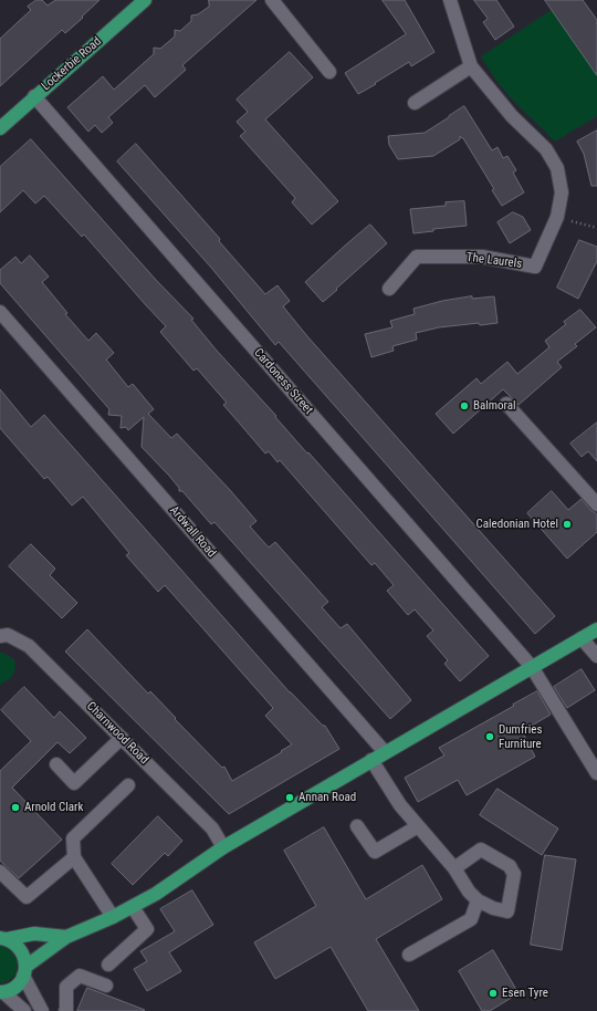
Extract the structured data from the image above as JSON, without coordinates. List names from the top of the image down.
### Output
{
  "streets": {
    "main road": ["Lockerbie Road"],
    "street": [
      "The Laurels",
      "Cardoness Street",
      "Ardwall Road",
      "Charnwood Road"
    ]
  },
  "crossings": [
    ["Lockerbie Road", "Cardoness Street"]
  ],
  "places": [
    "Balmoral",
    "Caledonian Hotel",
    "Dumfries Furniture",
    "Annan Road",
    "Arnold Clark",
    "Esen Tyre"
  ]
}
